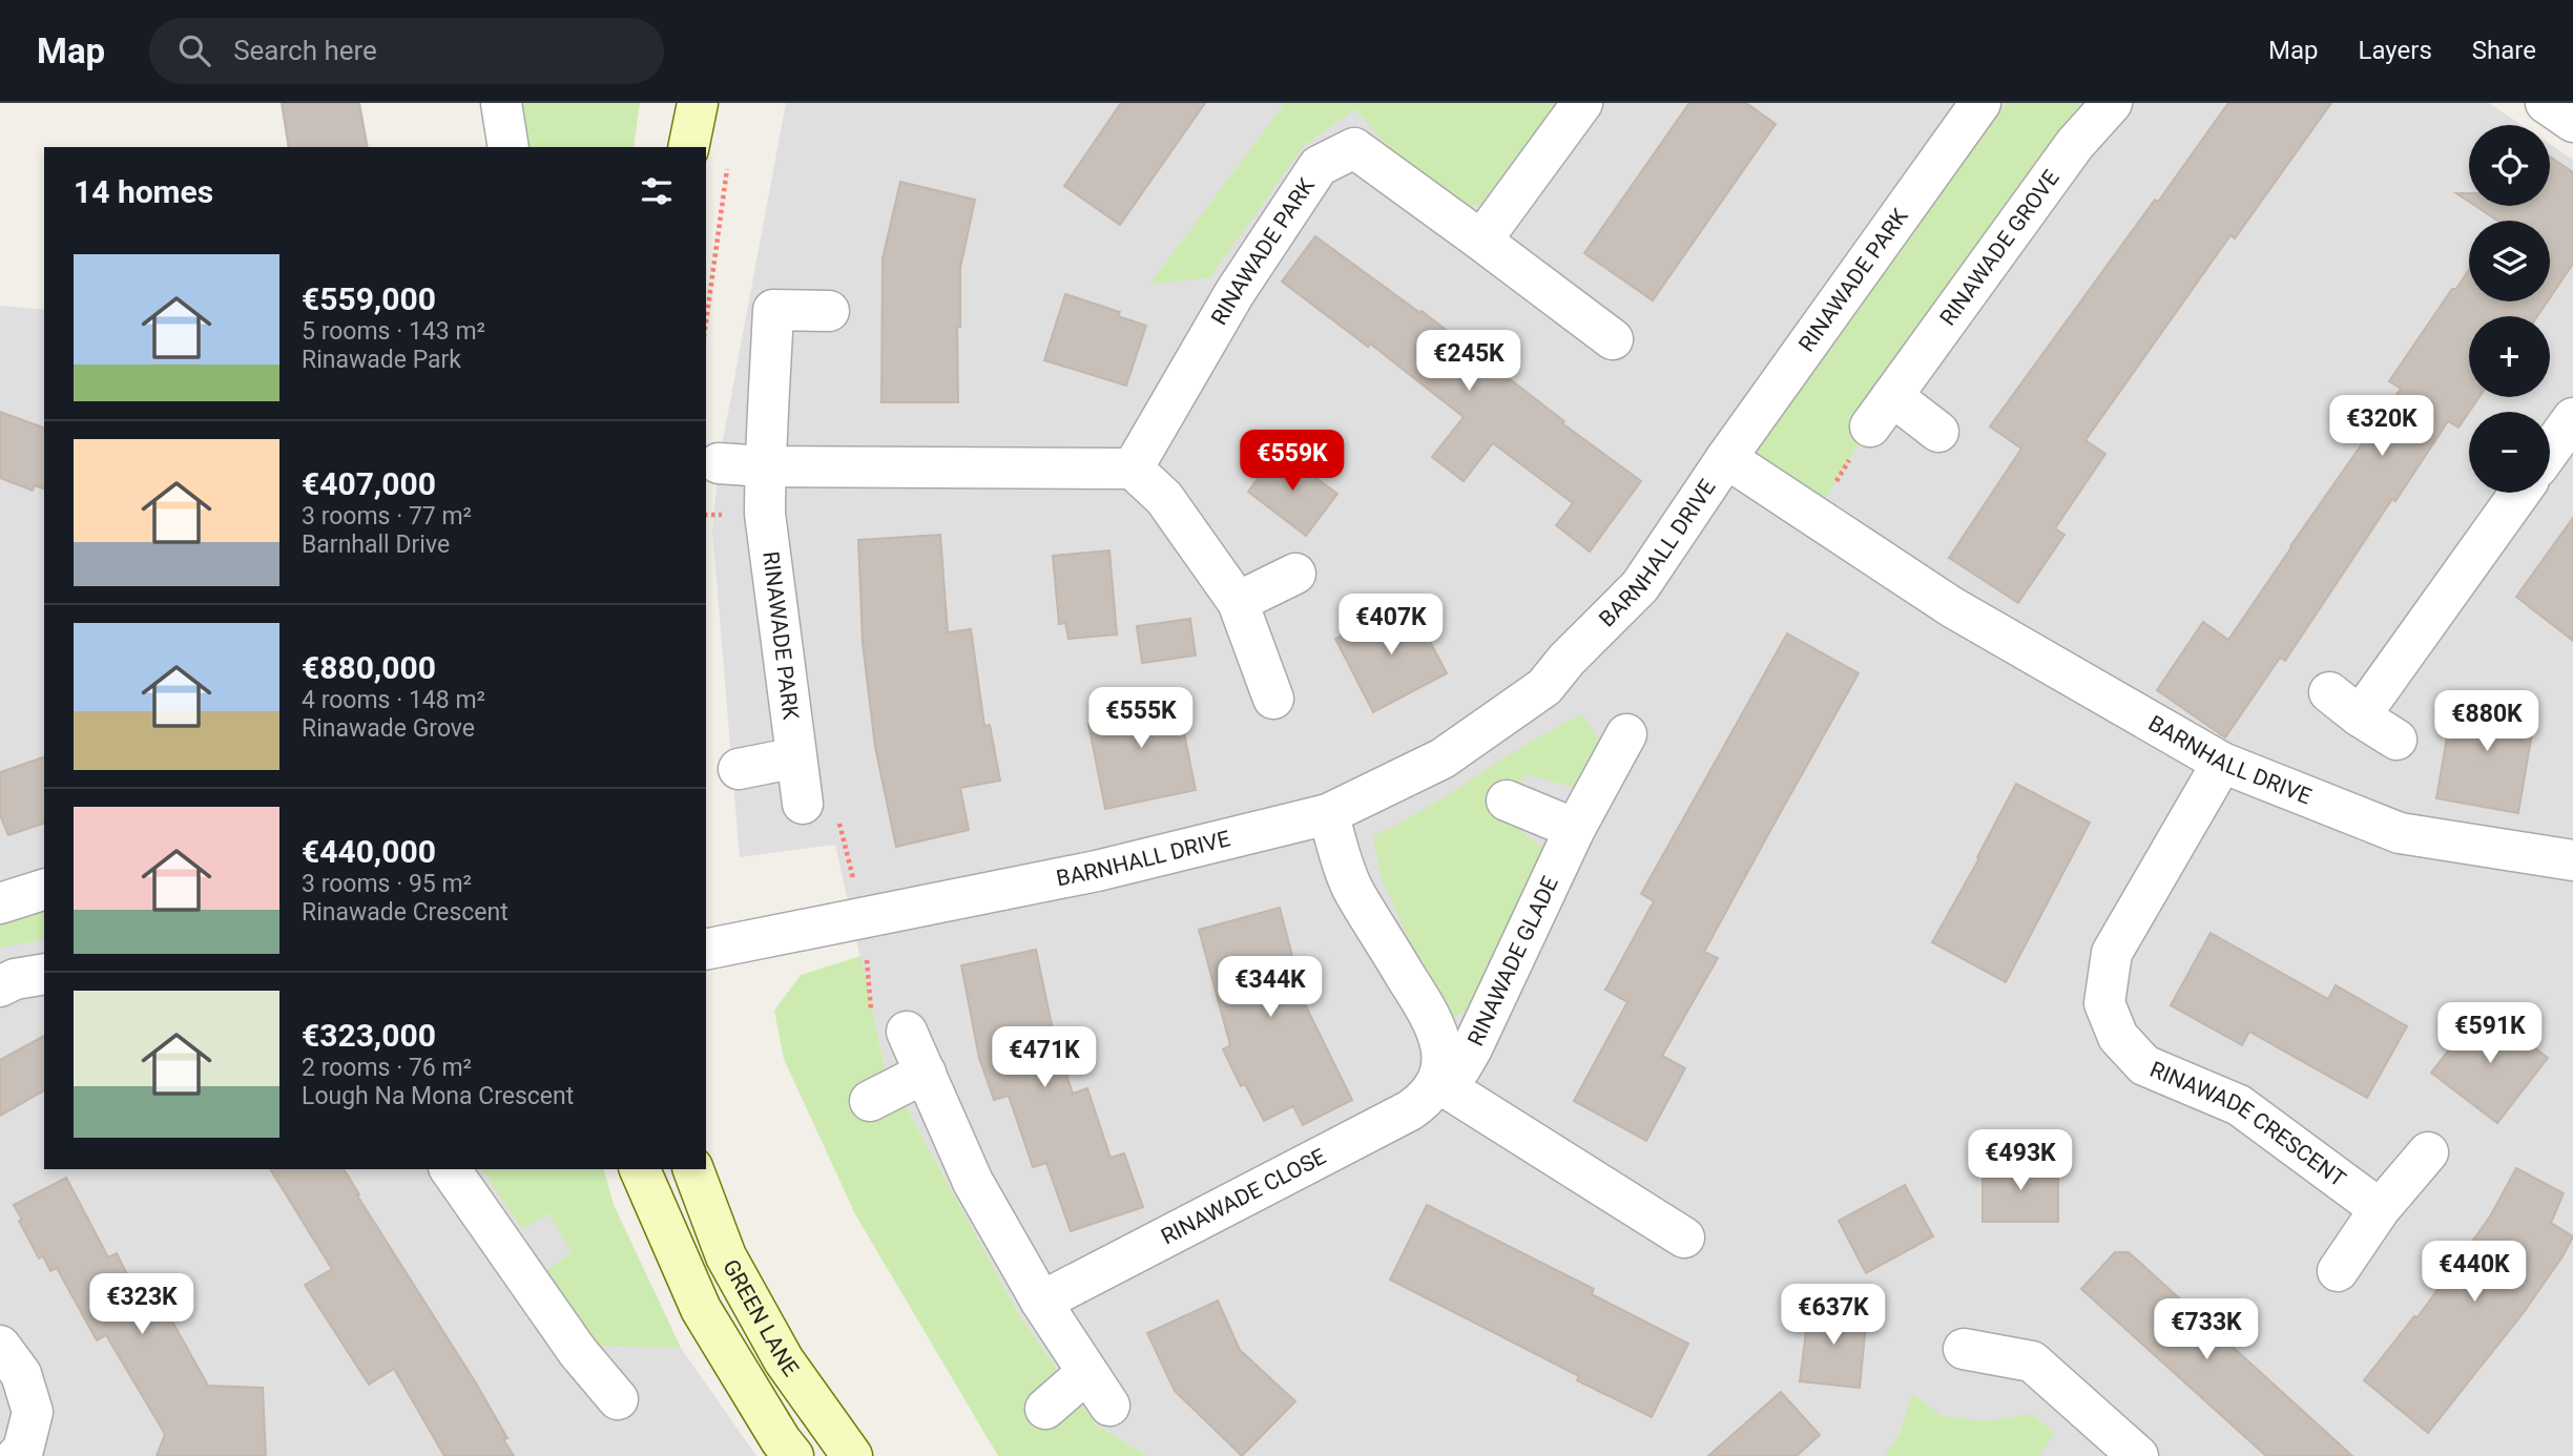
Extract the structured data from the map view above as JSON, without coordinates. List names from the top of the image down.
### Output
{
  "streets": {
    "street": [
      "RINAWADE GROVE",
      "RINAWADE PARK",
      "BARNHALL DRIVE",
      "RINAWADE GLADE",
      "RINAWADE CRESCENT",
      "RINAWADE CLOSE",
      "GREEN LANE"
    ]
  },
  "crossings": [
    ["RINAWADE PARK", "BARNHALL DRIVE"],
    ["BARNHALL DRIVE", "RINAWADE CRESCENT"],
    ["RINAWADE GLADE", "RINAWADE CLOSE"]
  ],
  "page": {
    "header": "Map",
    "search": "Search here",
    "nav": ["Map", "Layers", "Share"],
    "map_buttons": ["+", "−"],
    "heading": "14 homes",
    "list": [
      {
        "name": "€559,000",
        "note": "5 rooms · 143 m² · Rinawade Park"
      },
      {
        "name": "€407,000",
        "note": "3 rooms · 77 m² · Barnhall Drive"
      },
      {
        "name": "€880,000",
        "note": "4 rooms · 148 m² · Rinawade Grove"
      },
      {
        "name": "€440,000",
        "note": "3 rooms · 95 m² · Rinawade Crescent"
      },
      {
        "name": "€323,000",
        "note": "2 rooms · 76 m² · Lough Na Mona Crescent"
      }
    ],
    "price": [
      "€245K",
      "€320K",
      "€559K",
      "€407K",
      "€555K",
      "€880K",
      "€344K",
      "€591K",
      "€471K",
      "€493K",
      "€440K",
      "€323K",
      "€637K",
      "€733K"
    ]
  }
}
